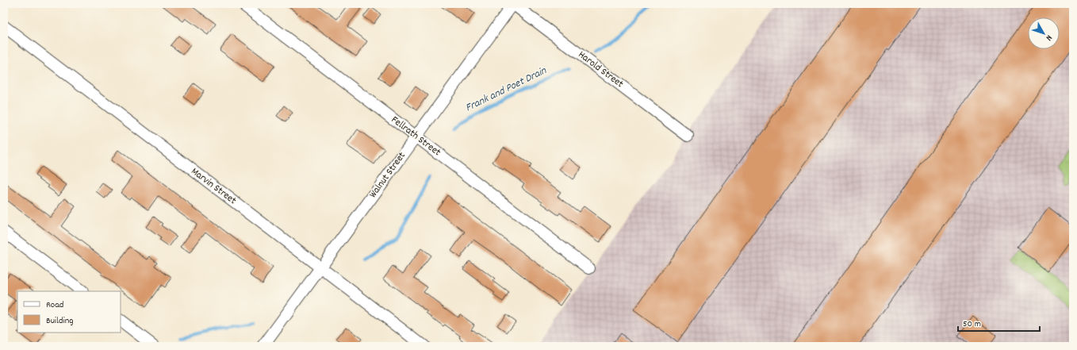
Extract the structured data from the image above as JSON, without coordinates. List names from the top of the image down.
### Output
{
  "streets": {
    "street": [
      "Harold Street",
      "Fellrath Street",
      "Walnut Street",
      "Marvin Street"
    ]
  },
  "crossings": [
    ["Harold Street", "Walnut Street"],
    ["Fellrath Street", "Walnut Street"],
    ["Walnut Street", "Marvin Street"]
  ],
  "water": ["Frank and Poet Drain"],
  "legend": ["Road", "Building"],
  "scale_bar": "50 m",
  "north": "bottom right"
}
